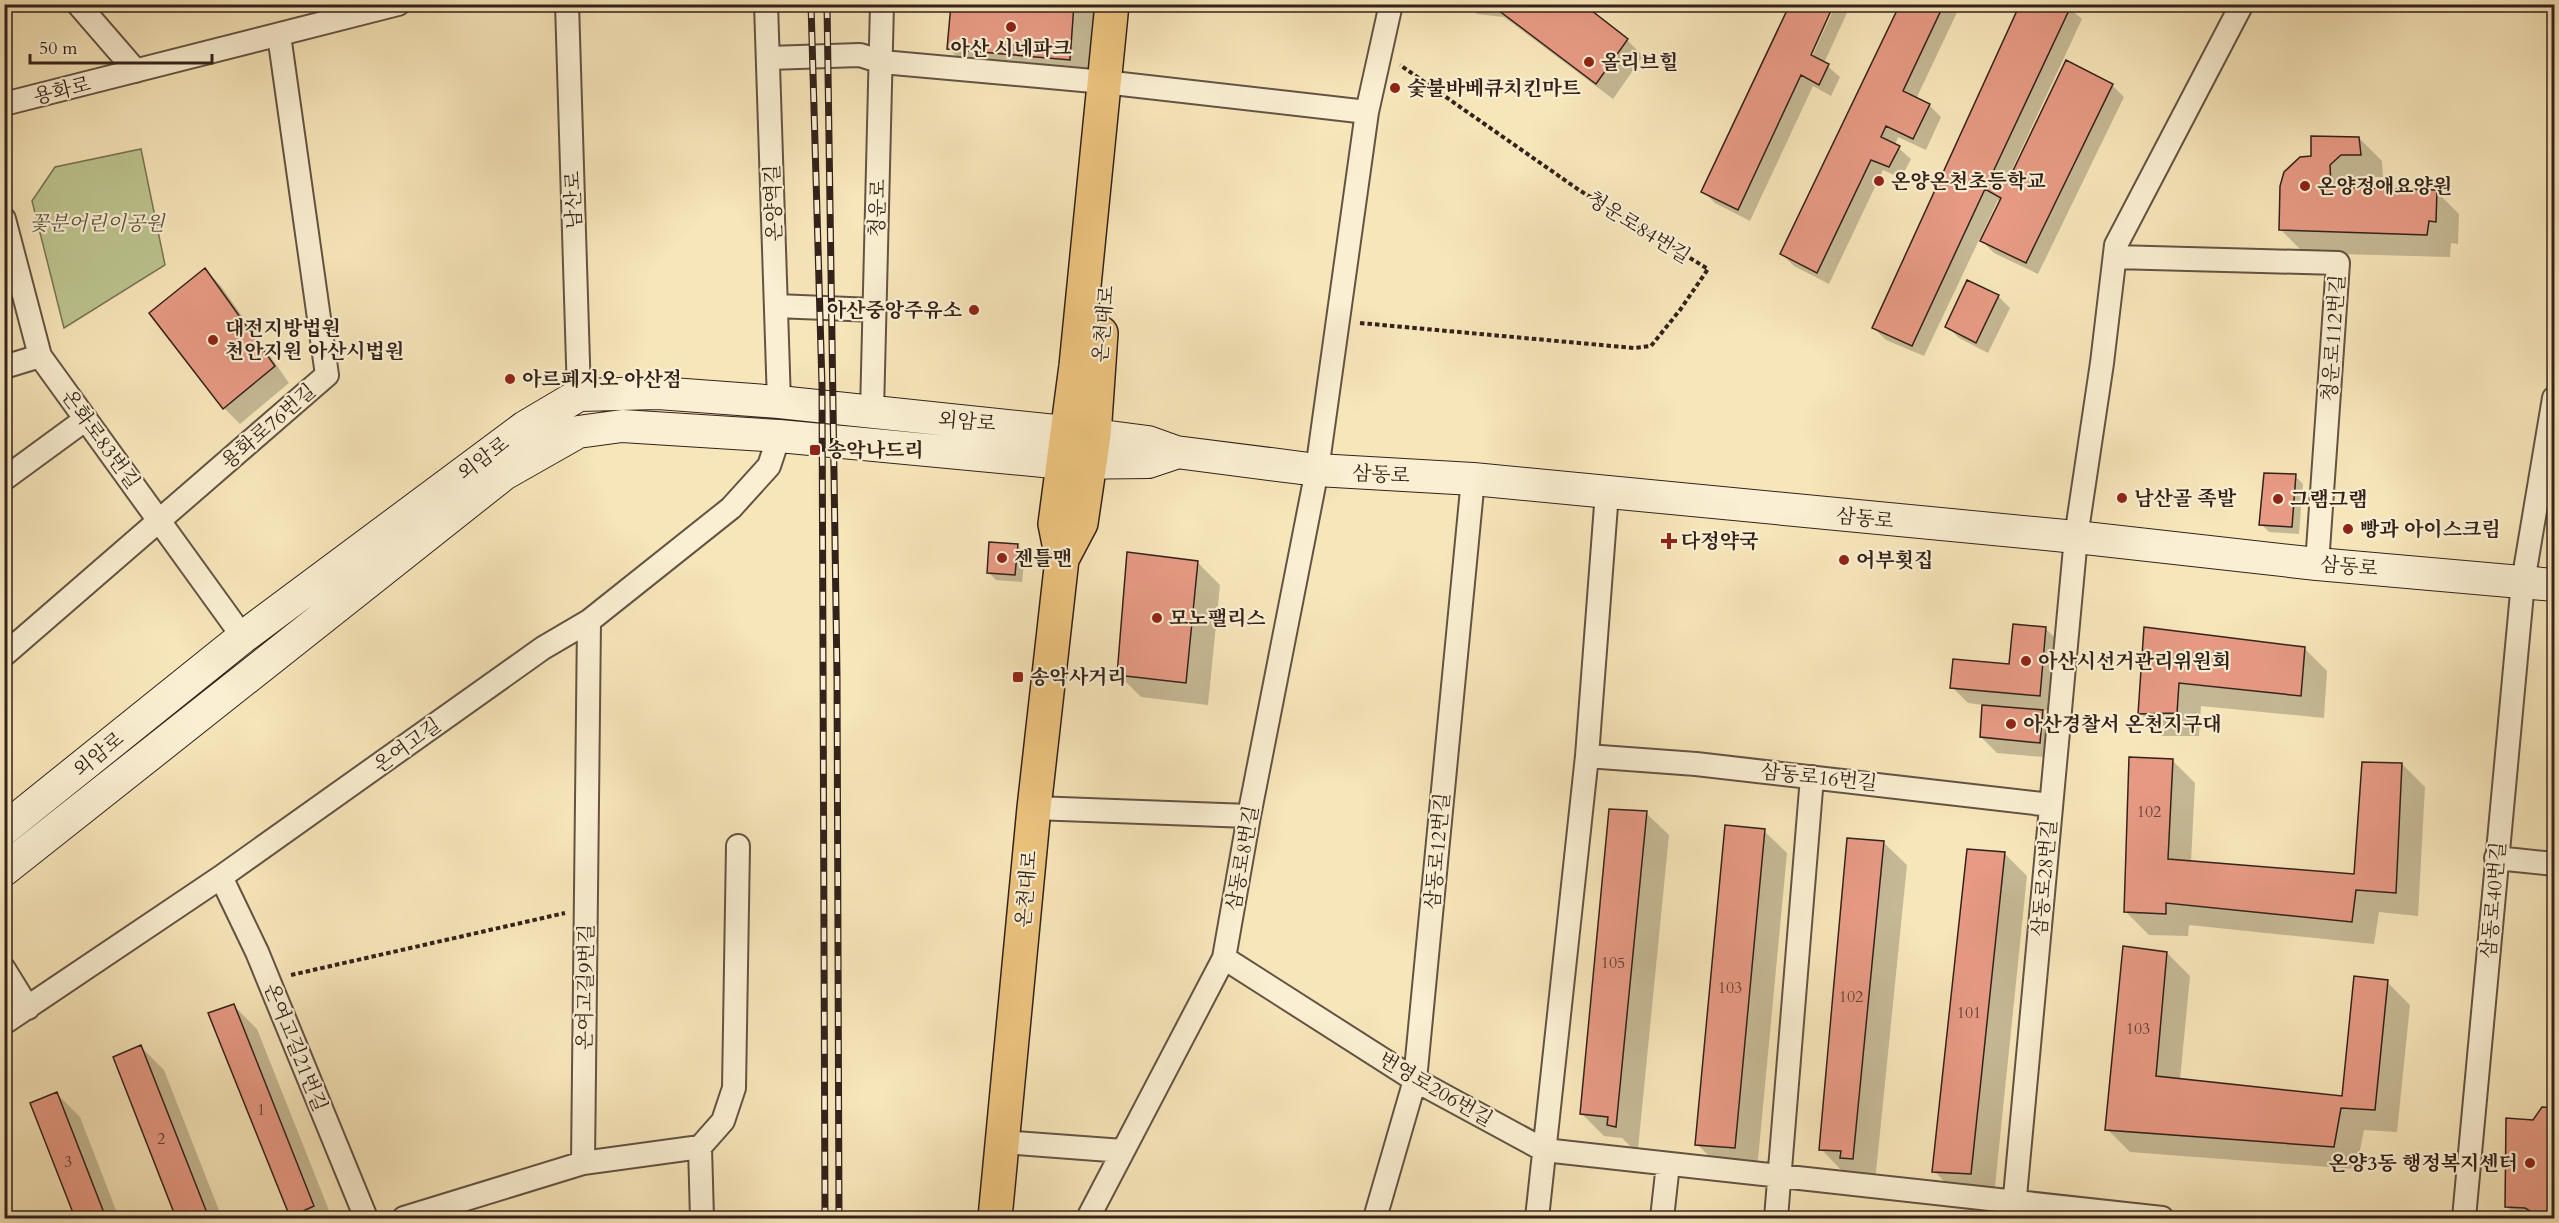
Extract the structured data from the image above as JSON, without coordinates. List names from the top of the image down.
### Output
{
  "streets": {
    "main road": ["온천대로", "외암로", "삼동로"],
    "street": [
      "용화로",
      "남산로",
      "온양역길",
      "청운로",
      "청운로112번길",
      "용화로76번길",
      "온화로83번길",
      "온여고길",
      "삼동로16번길",
      "삼동로12번길",
      "삼동로8번길",
      "삼동로28번길",
      "삼동로40번길",
      "온여고길9번길",
      "온여고길21번길",
      "번영로206번길"
    ],
    "path": ["청운로84번길"]
  },
  "crossings": [
    ["용화로", "용화로76번길"],
    ["남산로", "외암로"],
    ["온양역길", "외암로"],
    ["청운로", "외암로"],
    ["온천대로", "외암로"],
    ["온천대로", "삼동로"],
    ["청운로112번길", "삼동로"],
    ["외암로", "온화로83번길"],
    ["외암로", "삼동로"],
    ["외암로", "온여고길"],
    ["용화로76번길", "온화로83번길"],
    ["삼동로", "삼동로12번길"],
    ["삼동로", "삼동로8번길"],
    ["삼동로", "삼동로28번길"],
    ["삼동로", "삼동로40번길"],
    ["온여고길", "온여고길9번길"],
    ["온여고길", "온여고길21번길"],
    ["삼동로16번길", "삼동로28번길"],
    ["삼동로12번길", "번영로206번길"],
    ["삼동로8번길", "번영로206번길"],
    ["삼동로28번길", "번영로206번길"]
  ],
  "parks": ["꽃분어린이공원"],
  "places": {
    "other": [
      "아산 시네파크",
      "올리브힐",
      "숯불바베큐치킨마트",
      "온양온천초등학교",
      "온양정애요양원",
      "아산중앙주유소",
      "대전지방법원 천안지원 아산시법원",
      "아르페지오 아산점",
      "남산골 족발",
      "그램그램",
      "빵과 아이스크림",
      "젠틀맨",
      "어부횟집",
      "모노팰리스",
      "아산시선거관리위원회",
      "아산경찰서 온천지구대",
      "온양3동 행정복지센터"
    ],
    "transit": ["송악나드리", "송악사거리"],
    "health": ["다정약국"]
  },
  "house_numbers": [
    "102",
    "105",
    "103",
    "102",
    "101",
    "103",
    "1",
    "2",
    "3"
  ],
  "scale_bar": "50 m"
}
